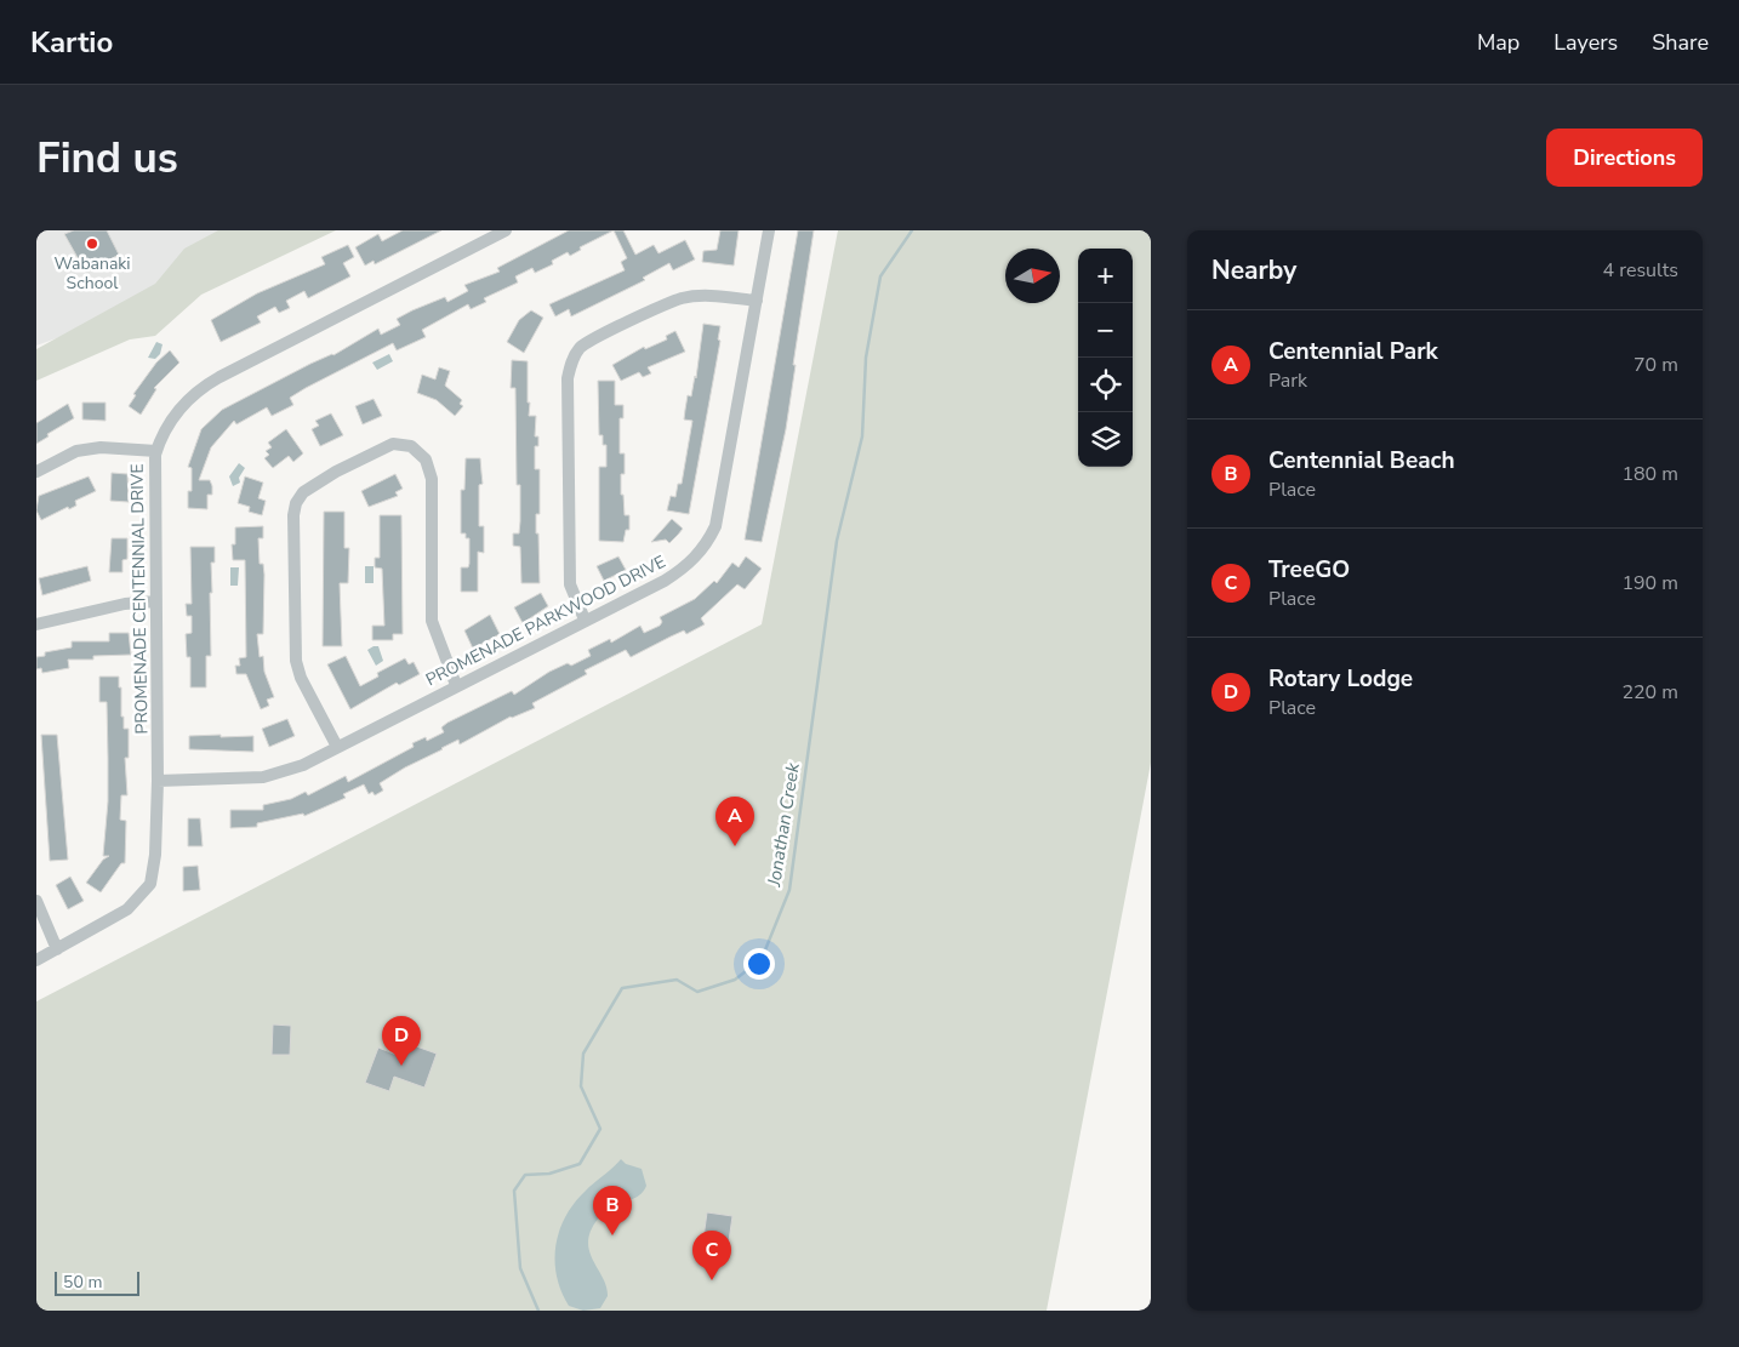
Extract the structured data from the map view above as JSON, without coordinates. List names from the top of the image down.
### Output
{
  "streets": {
    "street": ["PROMENADE CENTENNIAL DRIVE", "PROMENADE PARKWOOD DRIVE"]
  },
  "crossings": [
    ["PROMENADE CENTENNIAL DRIVE", "PROMENADE PARKWOOD DRIVE"]
  ],
  "water": ["Jonathan Creek"],
  "places": ["Wabanaki School"],
  "scale_bar": "50 m",
  "north": "right",
  "page": {
    "header": "Kartio",
    "nav": ["Map", "Layers", "Share"],
    "buttons": "Directions",
    "title": "Find us",
    "heading": ["Nearby", "4 results"],
    "map_buttons": ["+", "−"],
    "list": [
      {
        "mark": "A",
        "name": "Centennial Park",
        "note": "Park",
        "value": "70 m"
      },
      {
        "mark": "B",
        "name": "Centennial Beach",
        "note": "Place",
        "value": "180 m"
      },
      {
        "mark": "C",
        "name": "TreeGO",
        "note": "Place",
        "value": "190 m"
      },
      {
        "mark": "D",
        "name": "Rotary Lodge",
        "note": "Place",
        "value": "220 m"
      }
    ],
    "pins": [
      "A",
      "D",
      "B",
      "C"
    ],
    "scale": "50 m"
  }
}
